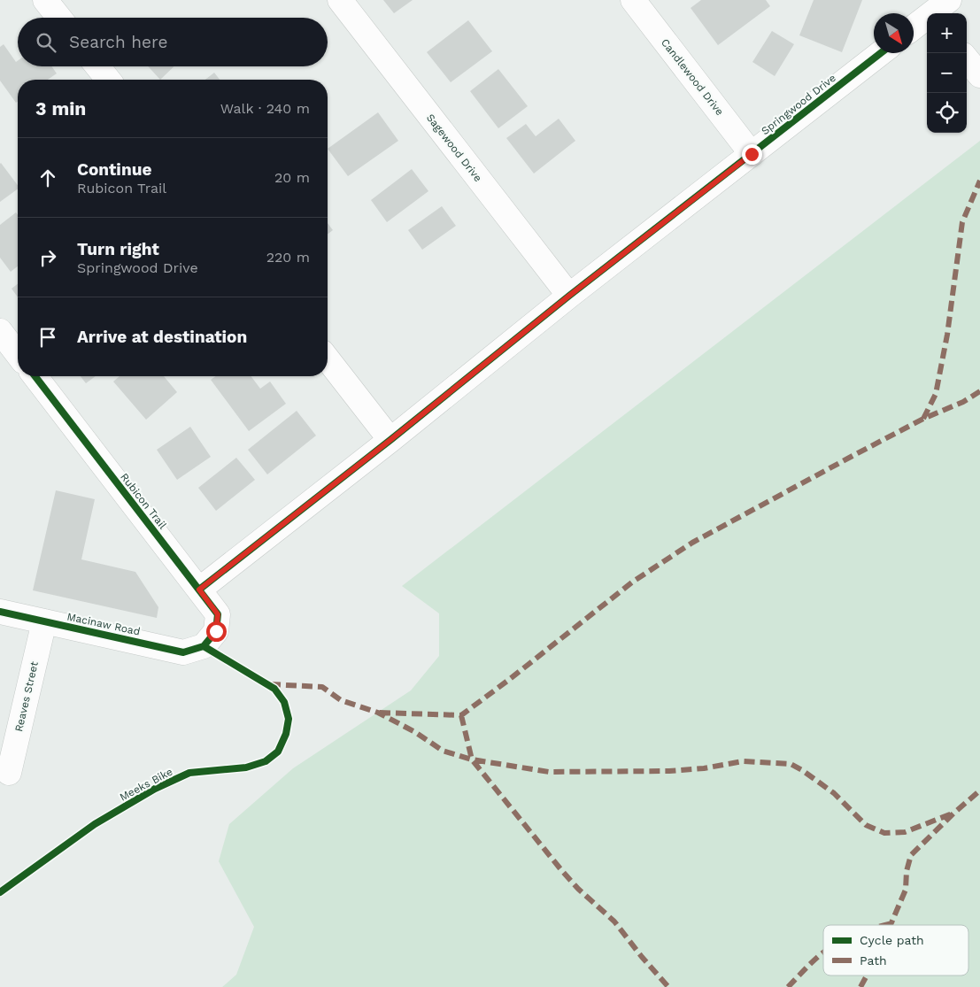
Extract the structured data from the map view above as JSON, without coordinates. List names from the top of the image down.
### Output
{
  "streets": {
    "street": [
      "Candlewood Drive",
      "Springwood Drive",
      "Sagewood Drive",
      "Rubicon Trail",
      "Macinaw Road",
      "Reaves Street"
    ],
    "cycle path": ["Meeks Bike"]
  },
  "crossings": [
    ["Candlewood Drive", "Springwood Drive"],
    ["Springwood Drive", "Sagewood Drive"],
    ["Springwood Drive", "Rubicon Trail"],
    ["Rubicon Trail", "Macinaw Road"],
    ["Macinaw Road", "Reaves Street"]
  ],
  "legend": ["Cycle path", "Path"],
  "north": "bottom right",
  "page": {
    "map_buttons": ["+", "−"],
    "search": "Search here",
    "heading": ["3 min", "Walk · 240 m"],
    "list": [
      ["Continue", "Rubicon Trail", "20 m"],
      ["Turn right", "Springwood Drive", "220 m"],
      "Arrive at destination"
    ]
  }
}
